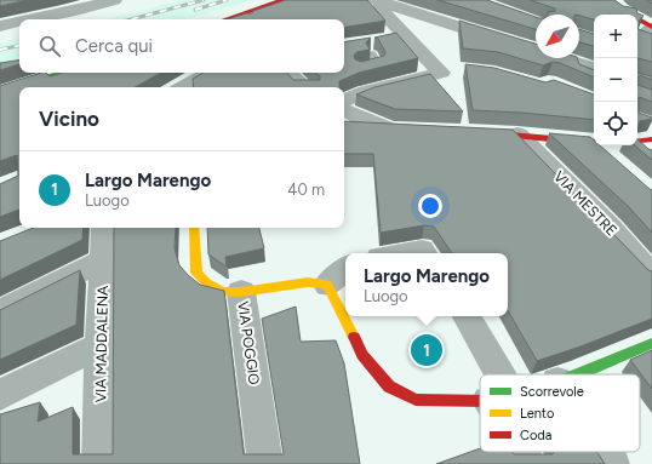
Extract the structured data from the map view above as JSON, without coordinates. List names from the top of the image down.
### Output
{
  "streets": {
    "street": ["VIA MESTRE", "VIA POGGIO", "VIA MADDALENA"]
  },
  "legend": ["Scorrevole", "Lento", "Coda"],
  "north": "bottom left",
  "page": {
    "map_buttons": ["+", "−"],
    "search": "Cerca qui",
    "heading": "Vicino",
    "list": [
      {
        "mark": "1",
        "name": "Largo Marengo",
        "note": "Luogo",
        "value": "40 m"
      }
    ],
    "popup": ["Largo Marengo", "Luogo"],
    "pins": "1"
  }
}
